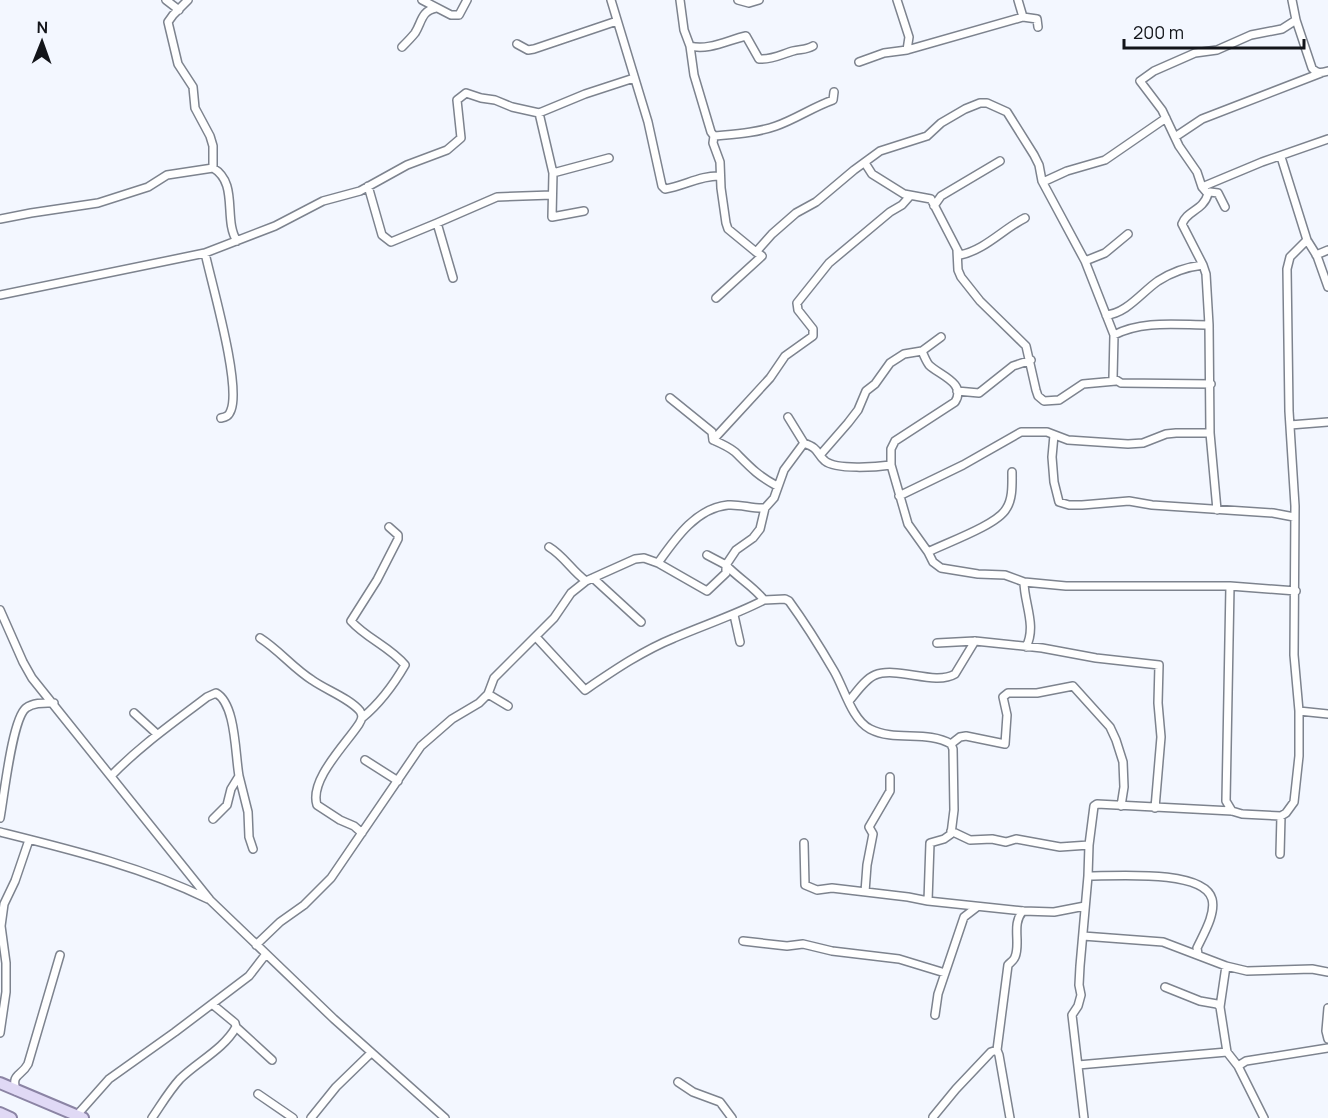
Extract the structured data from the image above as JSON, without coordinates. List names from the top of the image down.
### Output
{
  "scale_bar": "200 m",
  "north": "top"
}
